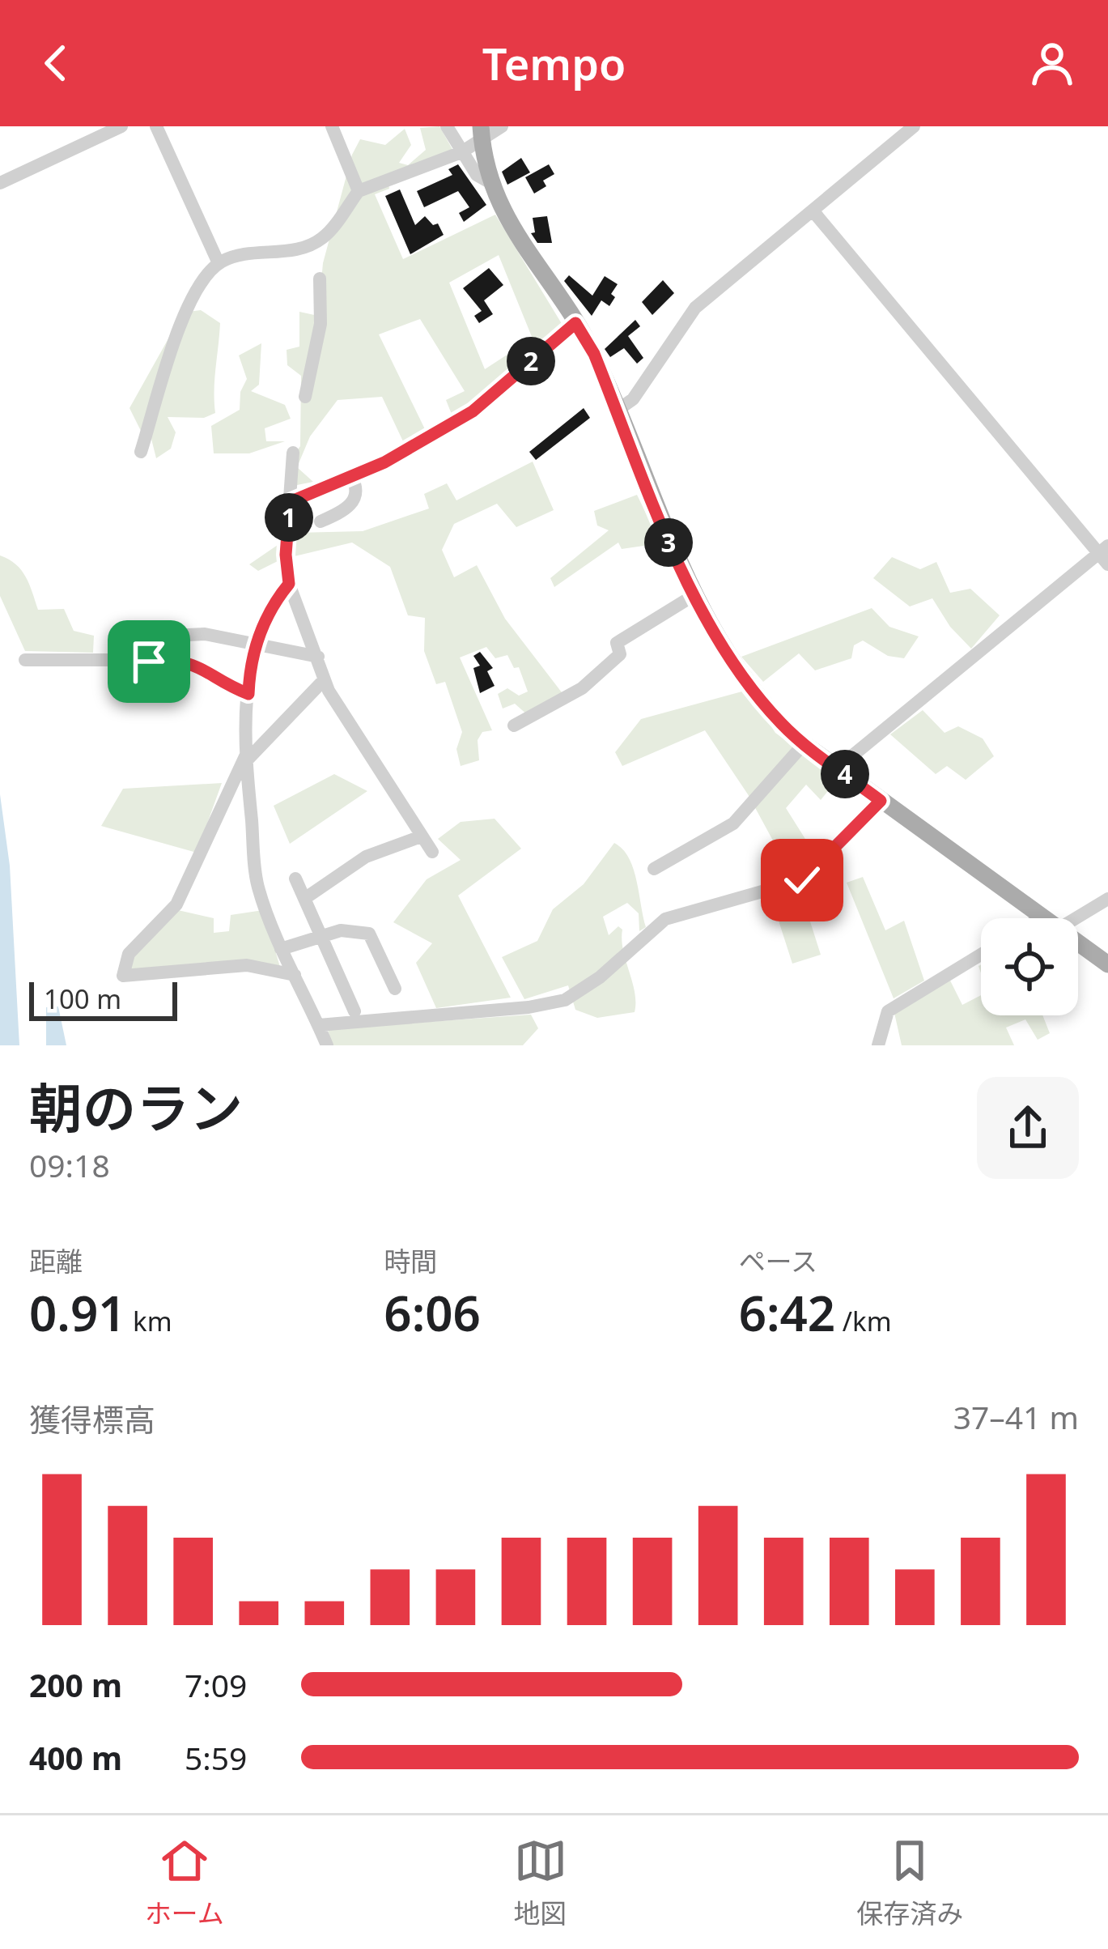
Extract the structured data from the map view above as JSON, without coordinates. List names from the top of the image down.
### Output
{
  "scale_bar": "100 m",
  "page": {
    "header": "Tempo",
    "pins": [
      "2",
      "1",
      "3",
      "4"
    ],
    "scale": "100 m",
    "heading": ["朝のラン", "09:18"],
    "stats": [
      ["距離", "0.91 km"],
      ["時間", "6:06"],
      ["ペース", "6:42 /km"]
    ],
    "chart": ["獲得標高", "37–41 m"],
    "list": [
      {
        "name": "200 m",
        "note": "7:09"
      },
      {
        "name": "400 m",
        "note": "5:59"
      }
    ],
    "tabs": ["ホーム", "地図", "保存済み"]
  }
}
